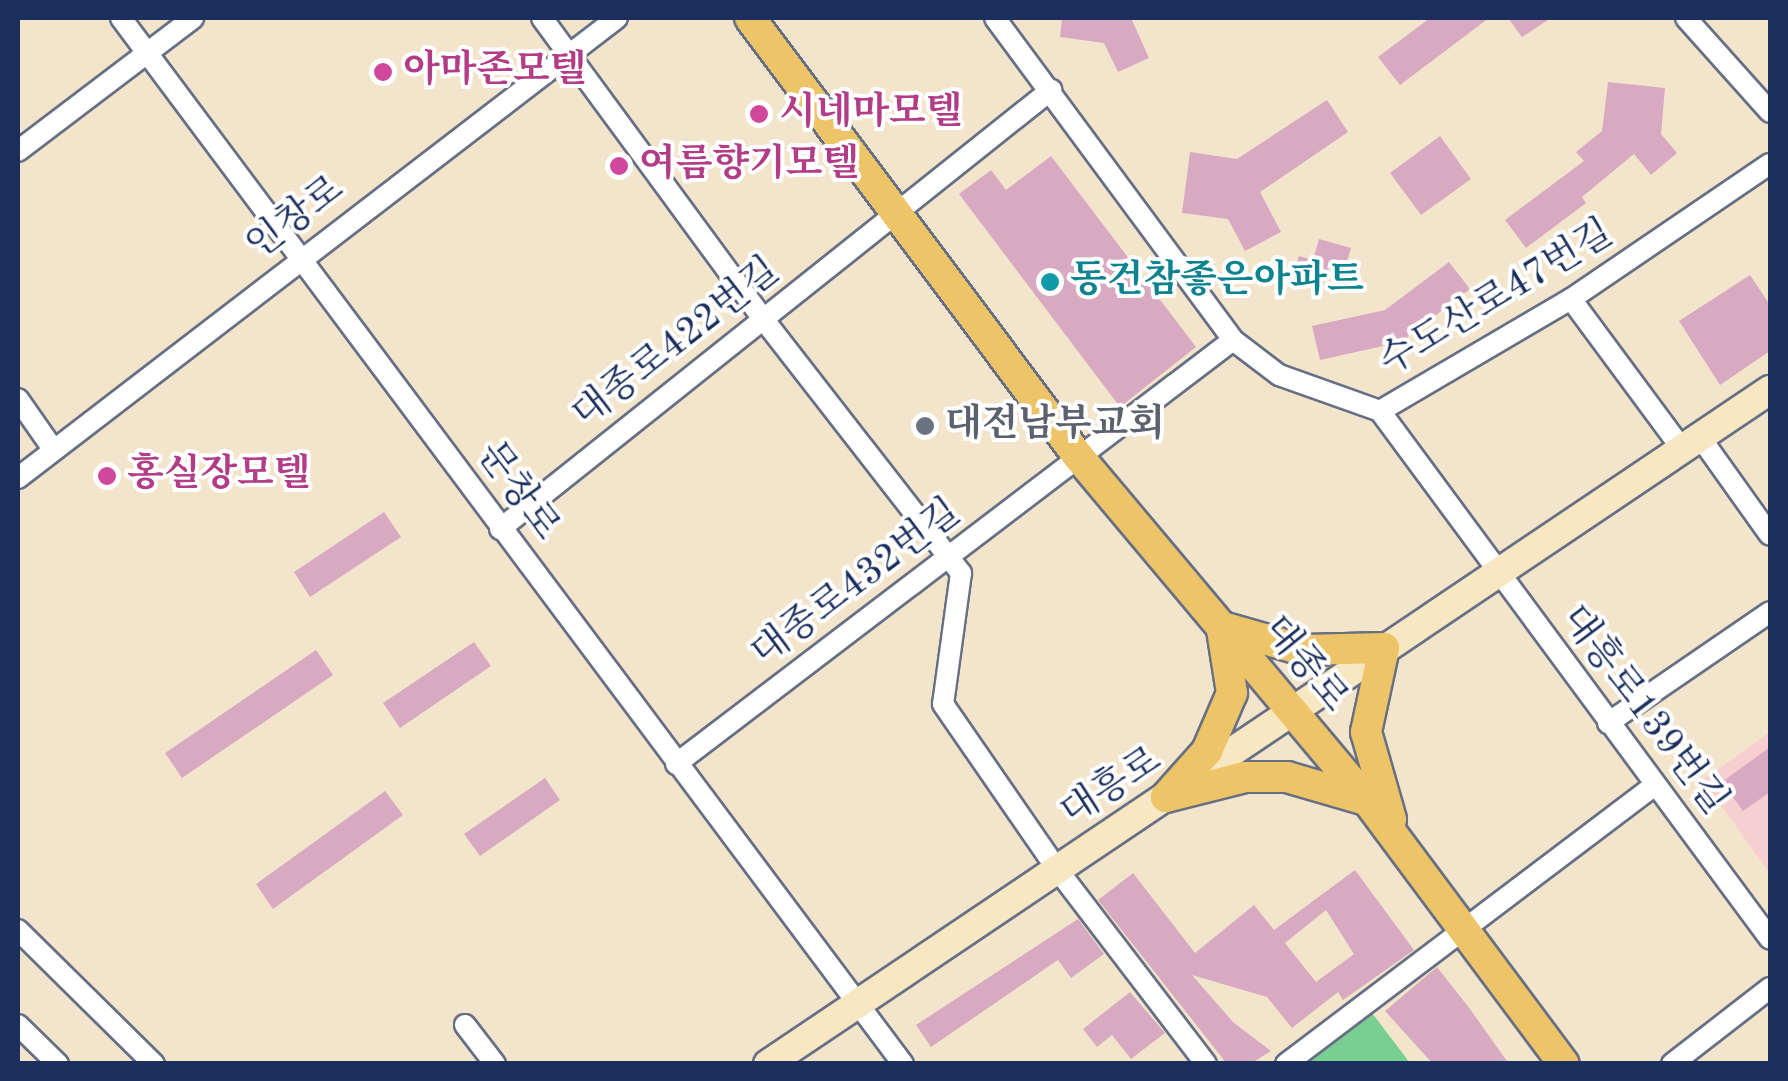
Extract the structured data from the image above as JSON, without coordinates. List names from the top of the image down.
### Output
{
  "streets": {
    "main road": ["대종로", "대흥로"],
    "street": [
      "인창로",
      "수도산로47번길",
      "대종로422번길",
      "문창로",
      "대종로432번길",
      "대흥로139번길"
    ]
  },
  "crossings": [
    ["인창로", "문창로"],
    ["대종로422번길", "문창로"],
    ["대종로422번길", "대종로"],
    ["문창로", "대종로432번길"],
    ["문창로", "대흥로"],
    ["대종로432번길", "대종로"],
    ["대종로", "대흥로"],
    ["대흥로139번길", "대흥로"]
  ],
  "places": [
    "아마존모텔",
    "시네마모텔",
    "여름향기모텔",
    "동건참좋은아파트",
    "대전남부교회",
    "홍실장모텔"
  ]
}
